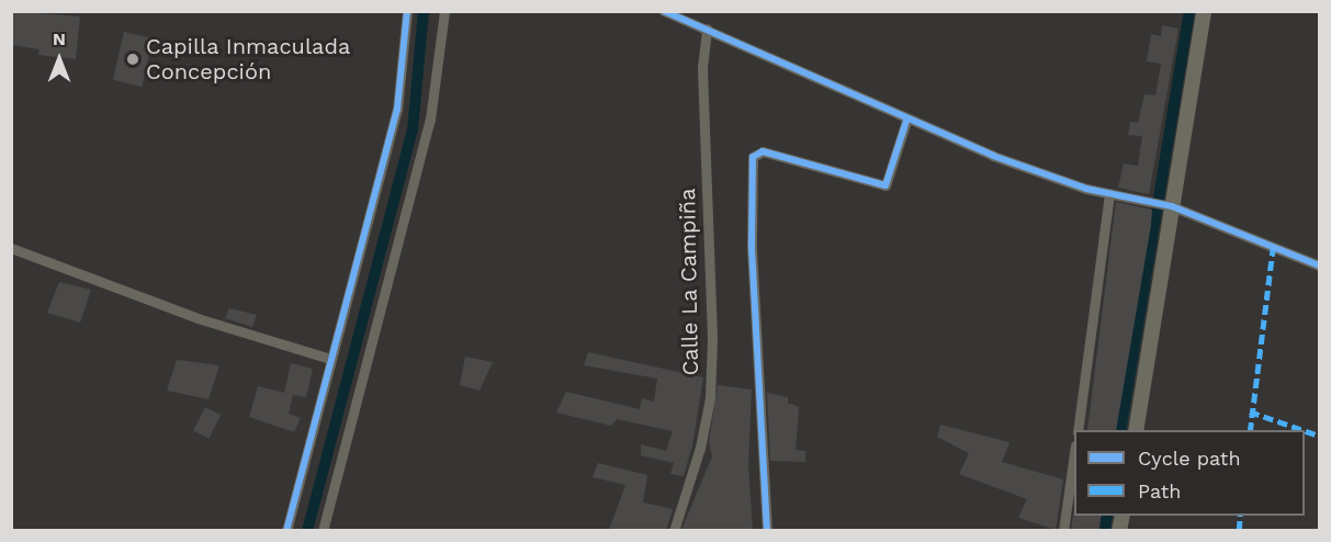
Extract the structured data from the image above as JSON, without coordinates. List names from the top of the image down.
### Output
{
  "streets": {
    "street": ["Calle La Campiña"]
  },
  "places": ["Capilla Inmaculada Concepción"],
  "legend": ["Cycle path", "Path"],
  "north": "top"
}
